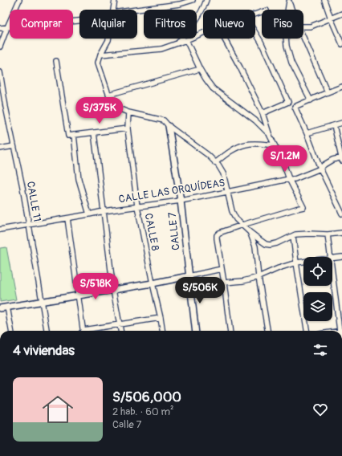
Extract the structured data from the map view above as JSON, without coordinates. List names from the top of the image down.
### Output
{
  "streets": {
    "street": [
      "CALLE LAS ORQUÍDEAS",
      "CALLE 11",
      "CALLE 7",
      "CALLE 8"
    ]
  },
  "crossings": [
    ["CALLE LAS ORQUÍDEAS", "CALLE 11"],
    ["CALLE LAS ORQUÍDEAS", "CALLE 7"],
    ["CALLE LAS ORQUÍDEAS", "CALLE 8"]
  ],
  "page": {
    "chip": [
      "Comprar",
      "Alquilar",
      "Filtros",
      "Nuevo",
      "Piso"
    ],
    "price": [
      "S/375K",
      "S/1.2M",
      "S/518K",
      "S/506K"
    ],
    "heading": "4 viviendas",
    "list": [
      {
        "name": "S/506,000",
        "note": "2 hab. · 60 m² · Calle 7"
      }
    ]
  }
}
